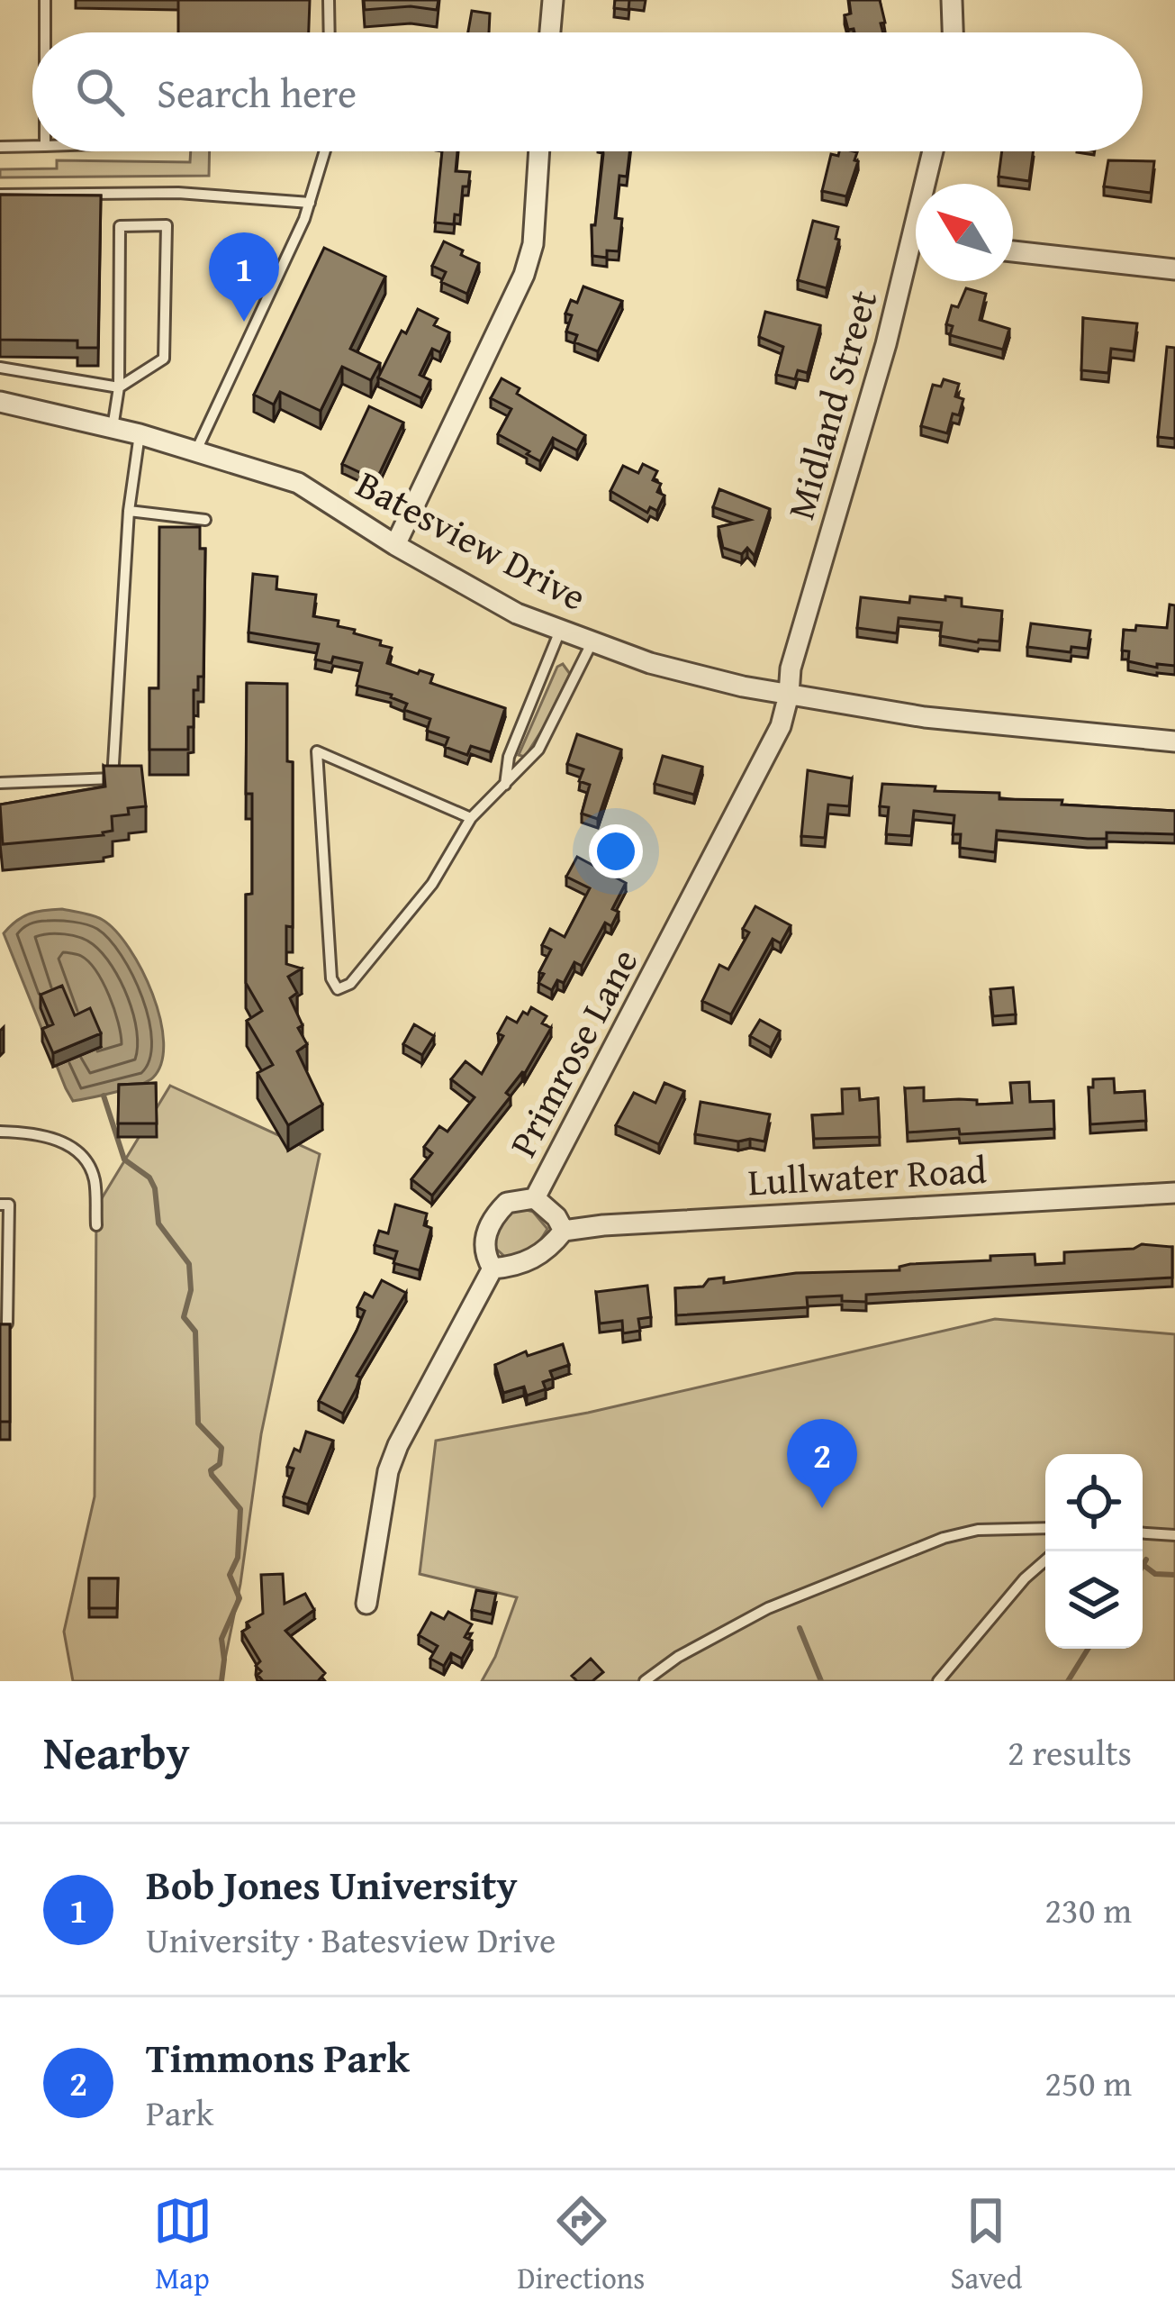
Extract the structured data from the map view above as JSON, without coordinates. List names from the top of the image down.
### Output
{
  "streets": {
    "street": [
      "Midland Street",
      "Batesview Drive",
      "Primrose Lane",
      "Lullwater Road"
    ]
  },
  "crossings": [
    ["Midland Street", "Batesview Drive"],
    ["Midland Street", "Primrose Lane"],
    ["Batesview Drive", "Primrose Lane"],
    ["Primrose Lane", "Lullwater Road"]
  ],
  "north": "top left",
  "page": {
    "search": "Search here",
    "pins": ["1", "2"],
    "heading": ["Nearby", "2 results"],
    "list": [
      {
        "mark": "1",
        "name": "Bob Jones University",
        "note": "University · Batesview Drive",
        "value": "230 m"
      },
      {
        "mark": "2",
        "name": "Timmons Park",
        "note": "Park",
        "value": "250 m"
      }
    ],
    "nav": ["Map", "Directions", "Saved"]
  }
}
